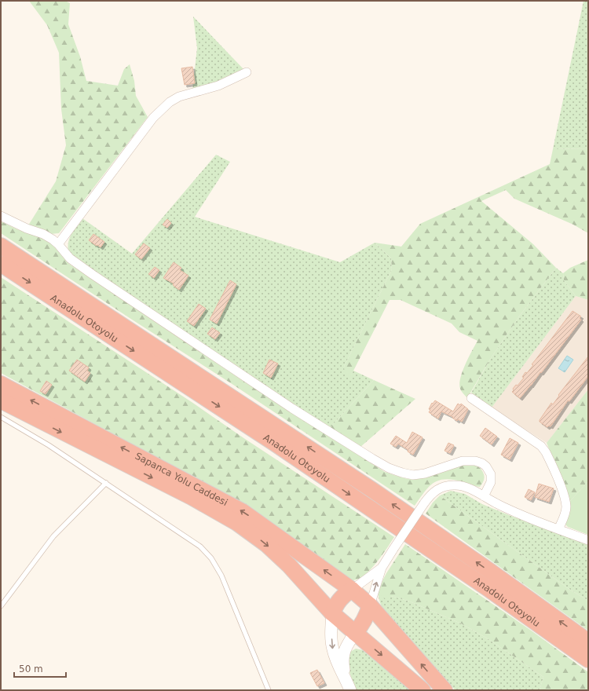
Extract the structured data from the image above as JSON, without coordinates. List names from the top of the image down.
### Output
{
  "streets": {
    "highway": ["Anadolu Otoyolu", "Sapanca Yolu Caddesi"]
  },
  "scale_bar": "50 m"
}
